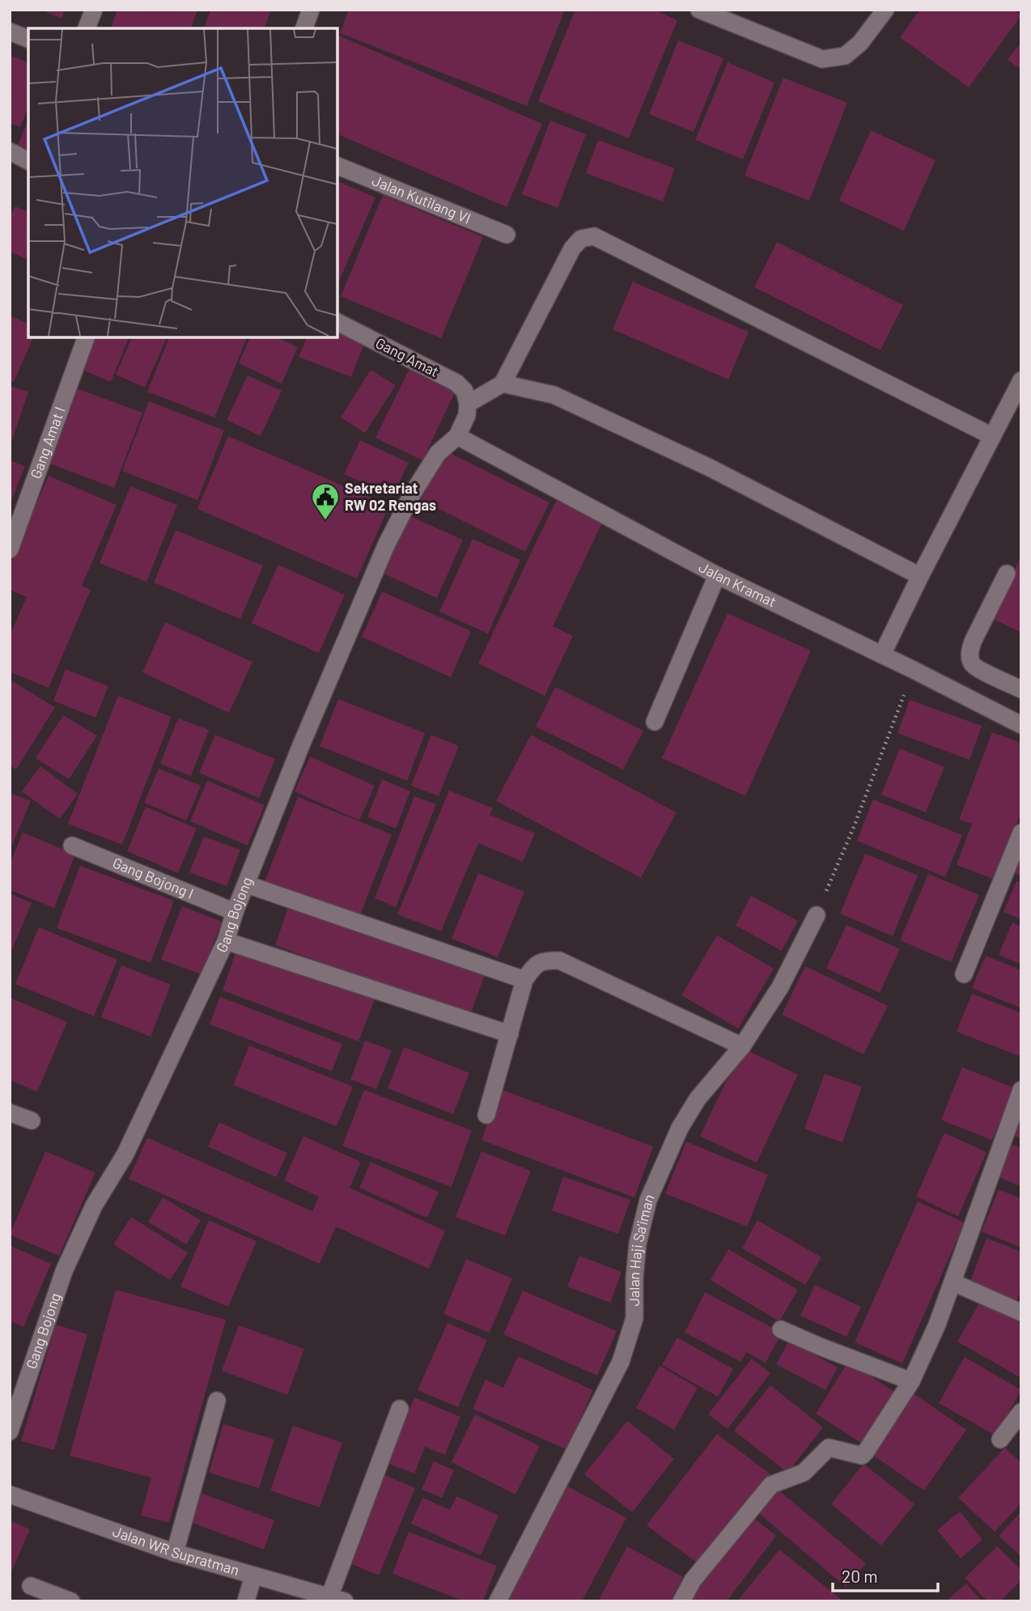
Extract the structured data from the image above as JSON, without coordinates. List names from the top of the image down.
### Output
{
  "streets": {
    "street": [
      "Jalan Kutilang VI",
      "Gang Amat",
      "Gang Amat I",
      "Jalan Kramat",
      "Gang Bojong I",
      "Gang Bojong",
      "Jalan Haji Sa'iman",
      "Jalan WR Supratman"
    ]
  },
  "crossings": [
    ["Gang Amat", "Gang Bojong"],
    ["Jalan Kramat", "Gang Bojong"],
    ["Gang Bojong I", "Gang Bojong"]
  ],
  "places": {
    "public building": ["Sekretariat RW 02 Rengas"]
  },
  "scale_bar": "20 m"
}
